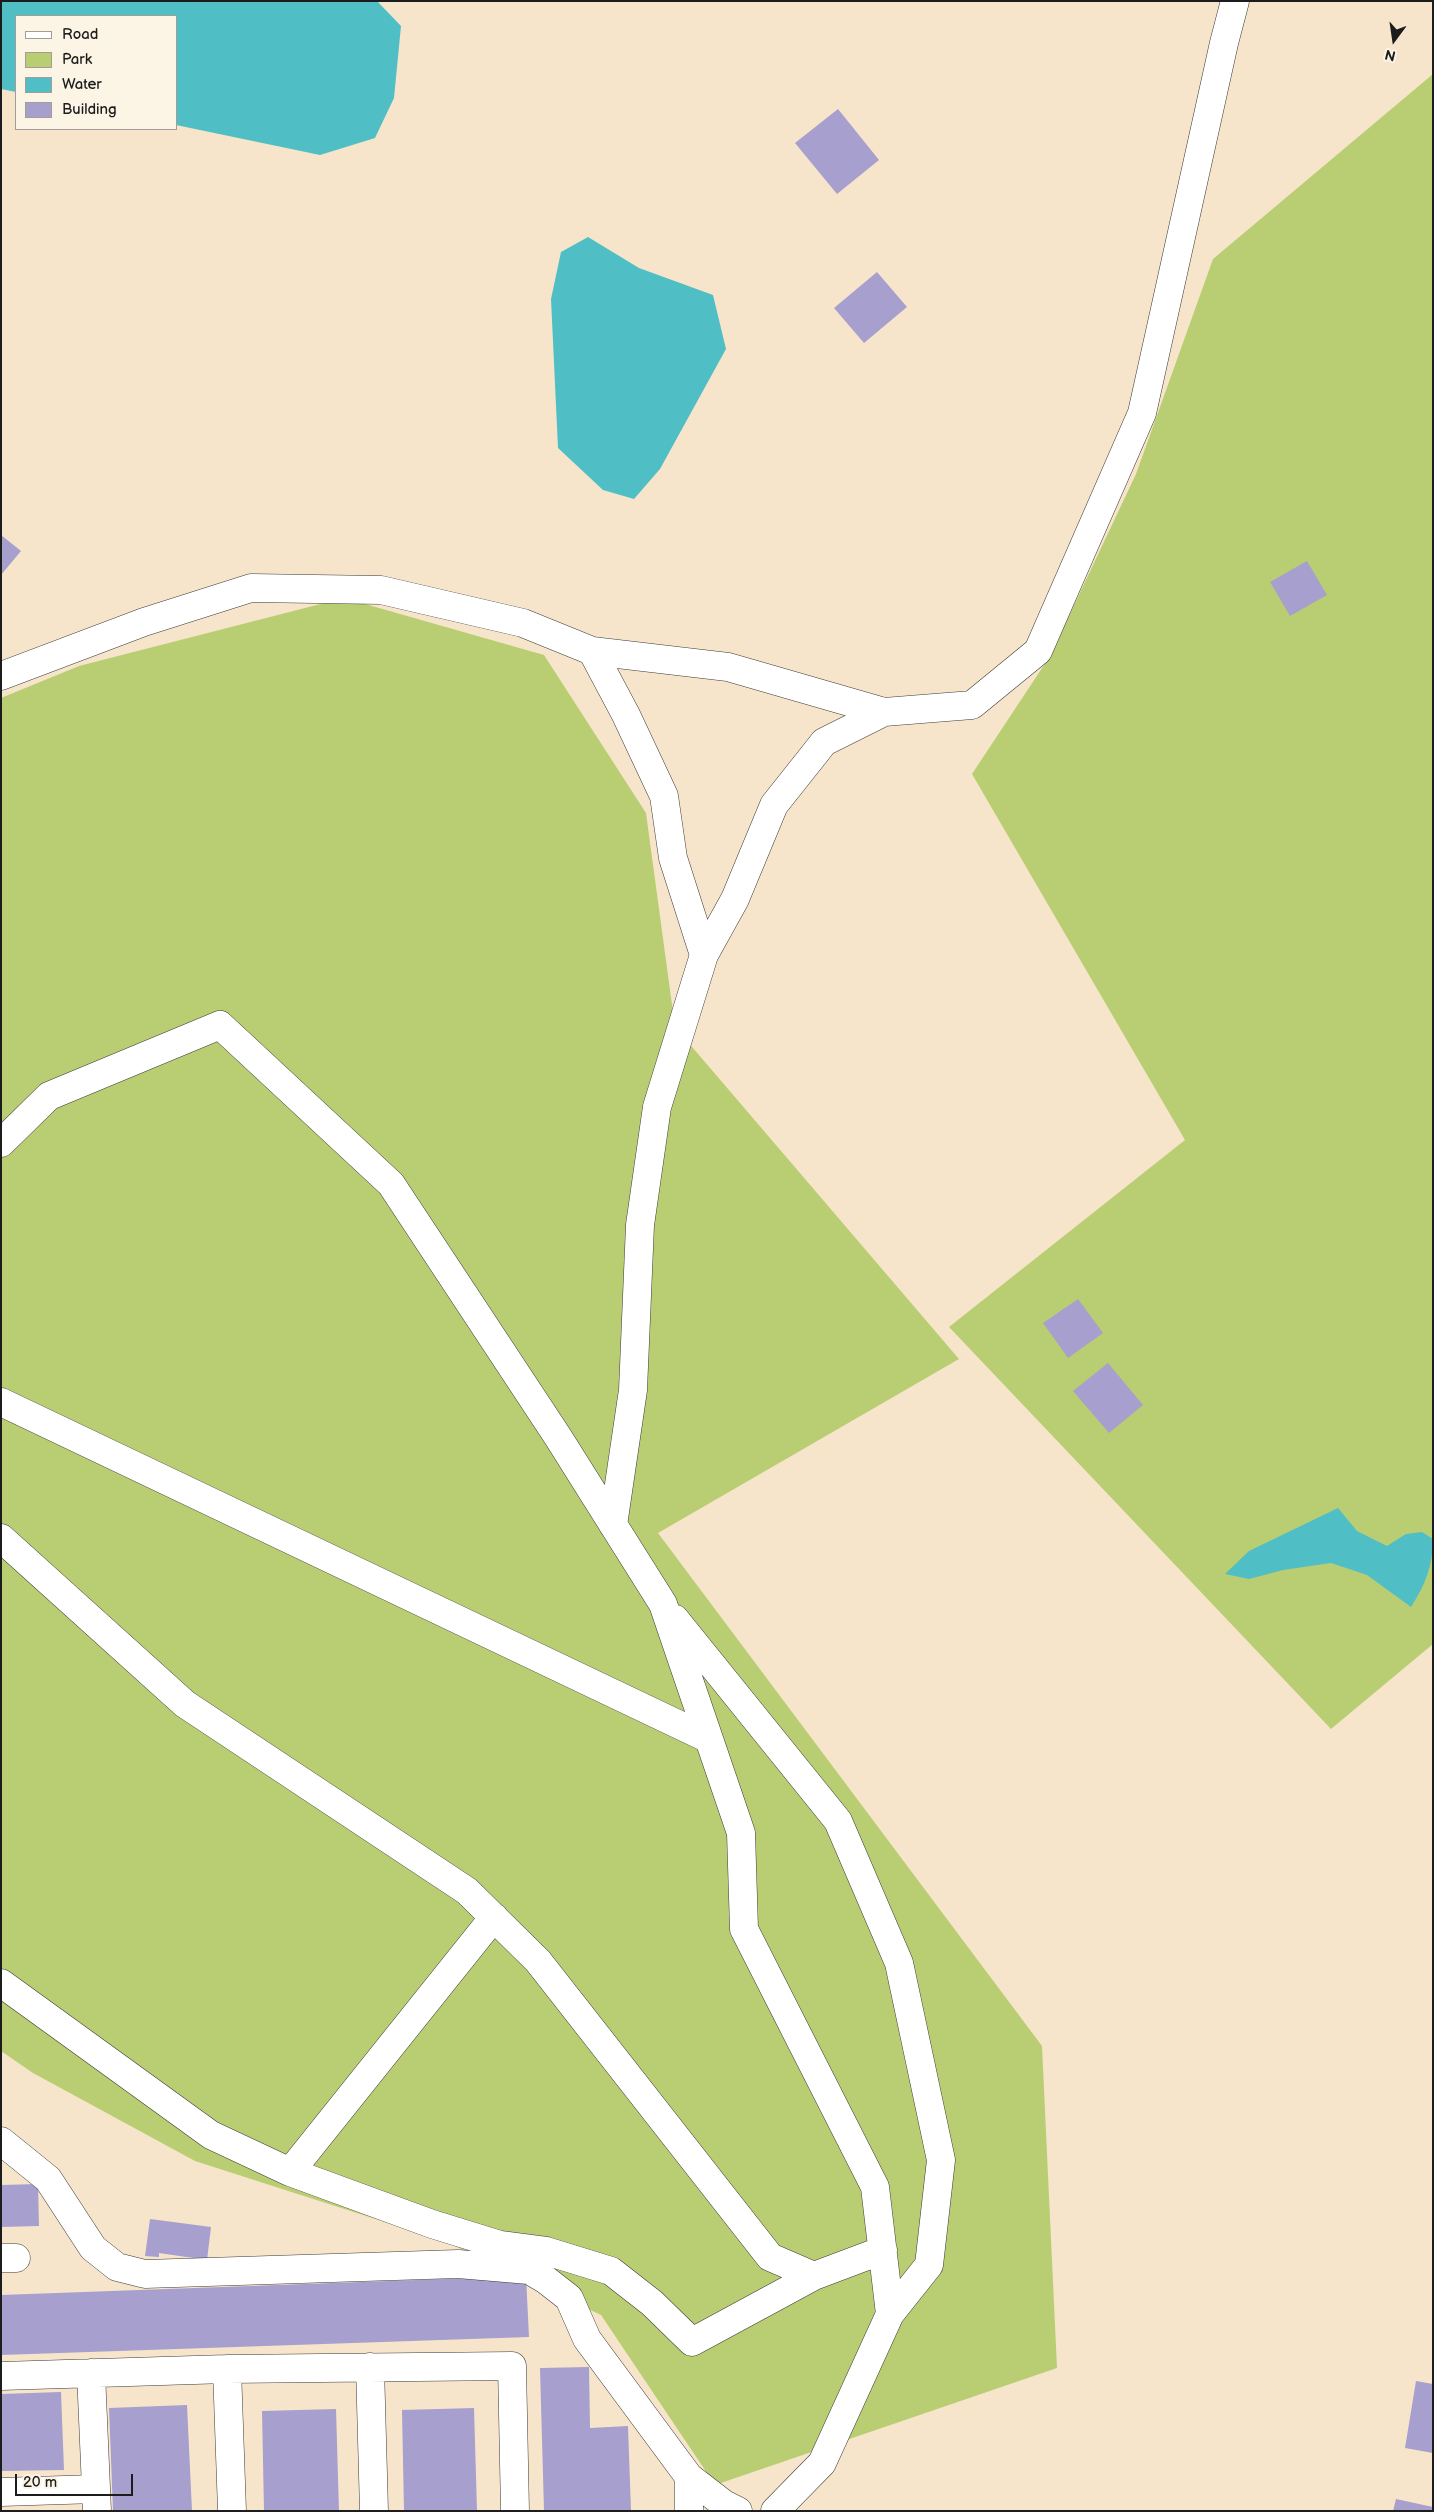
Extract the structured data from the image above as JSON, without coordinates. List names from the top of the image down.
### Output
{
  "legend": [
    "Road",
    "Park",
    "Water",
    "Building"
  ],
  "scale_bar": "20 m",
  "north": "bottom"
}
